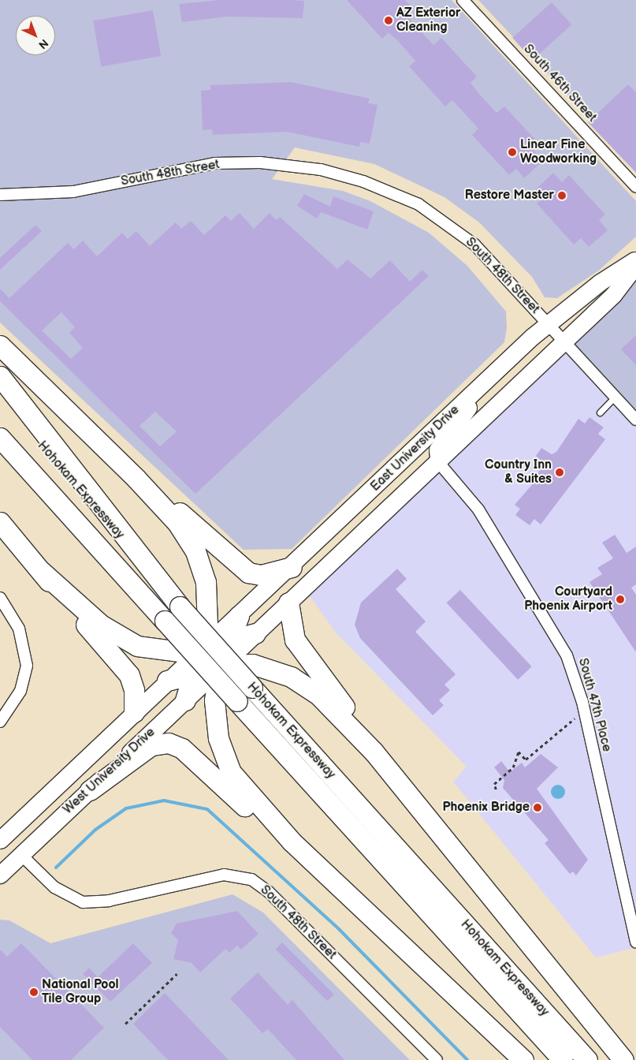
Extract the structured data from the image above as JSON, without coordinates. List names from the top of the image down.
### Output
{
  "streets": {
    "highway": ["Hohokam Expressway"],
    "main road": ["East University Drive", "West University Drive"],
    "street": ["South 46th Street", "South 48th Street", "South 47th Place"]
  },
  "crossings": [
    ["South 48th Street", "East University Drive"],
    ["South 48th Street", "West University Drive"],
    ["East University Drive", "South 47th Place"],
    ["East University Drive", "West University Drive"]
  ],
  "places": [
    "AZ Exterior Cleaning",
    "Linear Fine Woodworking",
    "Restore Master",
    "Country Inn & Suites",
    "Courtyard Phoenix Airport",
    "Phoenix Bridge",
    "National Pool Tile Group"
  ],
  "north": "bottom right"
}
